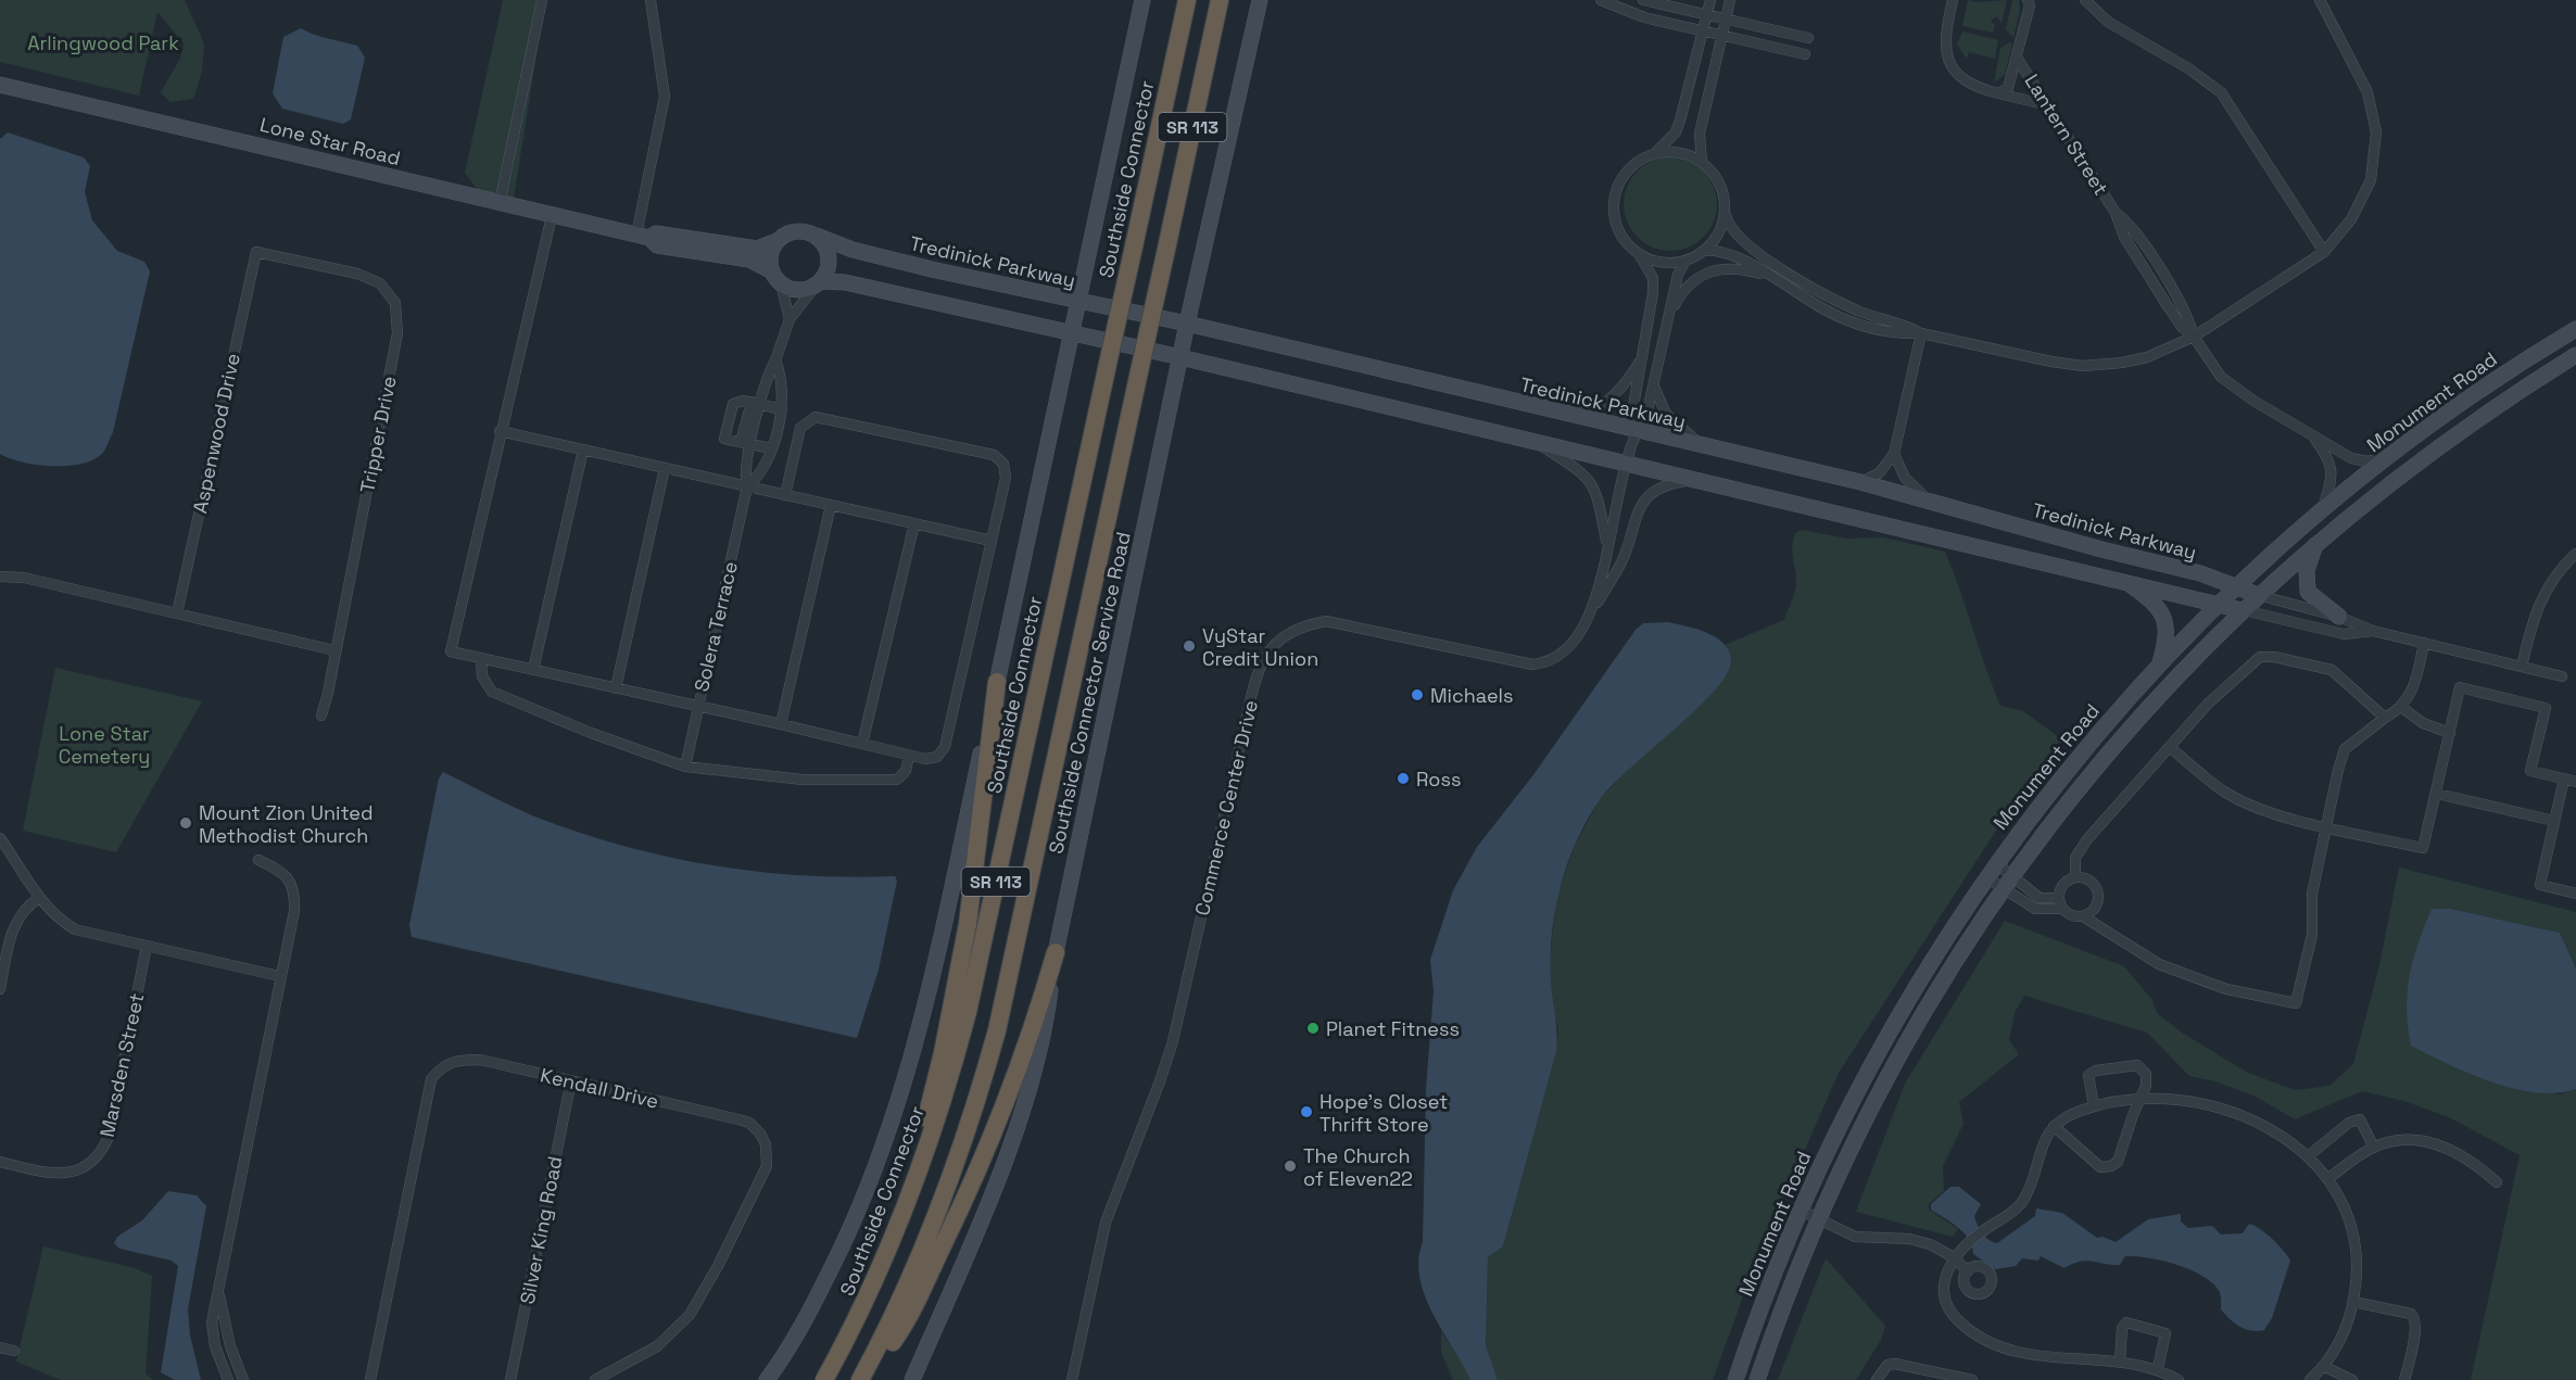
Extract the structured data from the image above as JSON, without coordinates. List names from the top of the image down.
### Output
{
  "streets": {
    "highway": ["SR 113", "Southside Connector"],
    "street": [
      "Lantern Street",
      "Lone Star Road",
      "Tredinick Parkway",
      "Monument Road",
      "Aspenwood Drive",
      "Tripper Drive",
      "Solera Terrace",
      "Southside Connector Service Road",
      "Commerce Center Drive",
      "Marsden Street",
      "Kendall Drive",
      "Silver King Road"
    ]
  },
  "crossings": [
    ["Lantern Street", "Monument Road"],
    ["Lone Star Road", "Tredinick Parkway"],
    ["Lone Star Road", "Solera Terrace"],
    ["Southside Connector", "Tredinick Parkway"],
    ["Tredinick Parkway", "Monument Road"],
    ["Tredinick Parkway", "Solera Terrace"],
    ["Tredinick Parkway", "Southside Connector Service Road"],
    ["Tredinick Parkway", "Commerce Center Drive"],
    ["Aspenwood Drive", "Tripper Drive"],
    ["Kendall Drive", "Silver King Road"]
  ],
  "parks": ["Arlingwood Park", "Lone Star Cemetery"],
  "places": [
    "VyStar Credit Union",
    "Michaels",
    "Ross",
    "Mount Zion United Methodist Church",
    "Planet Fitness",
    "Hope's Closet Thrift Store",
    "The Church of Eleven22"
  ]
}
